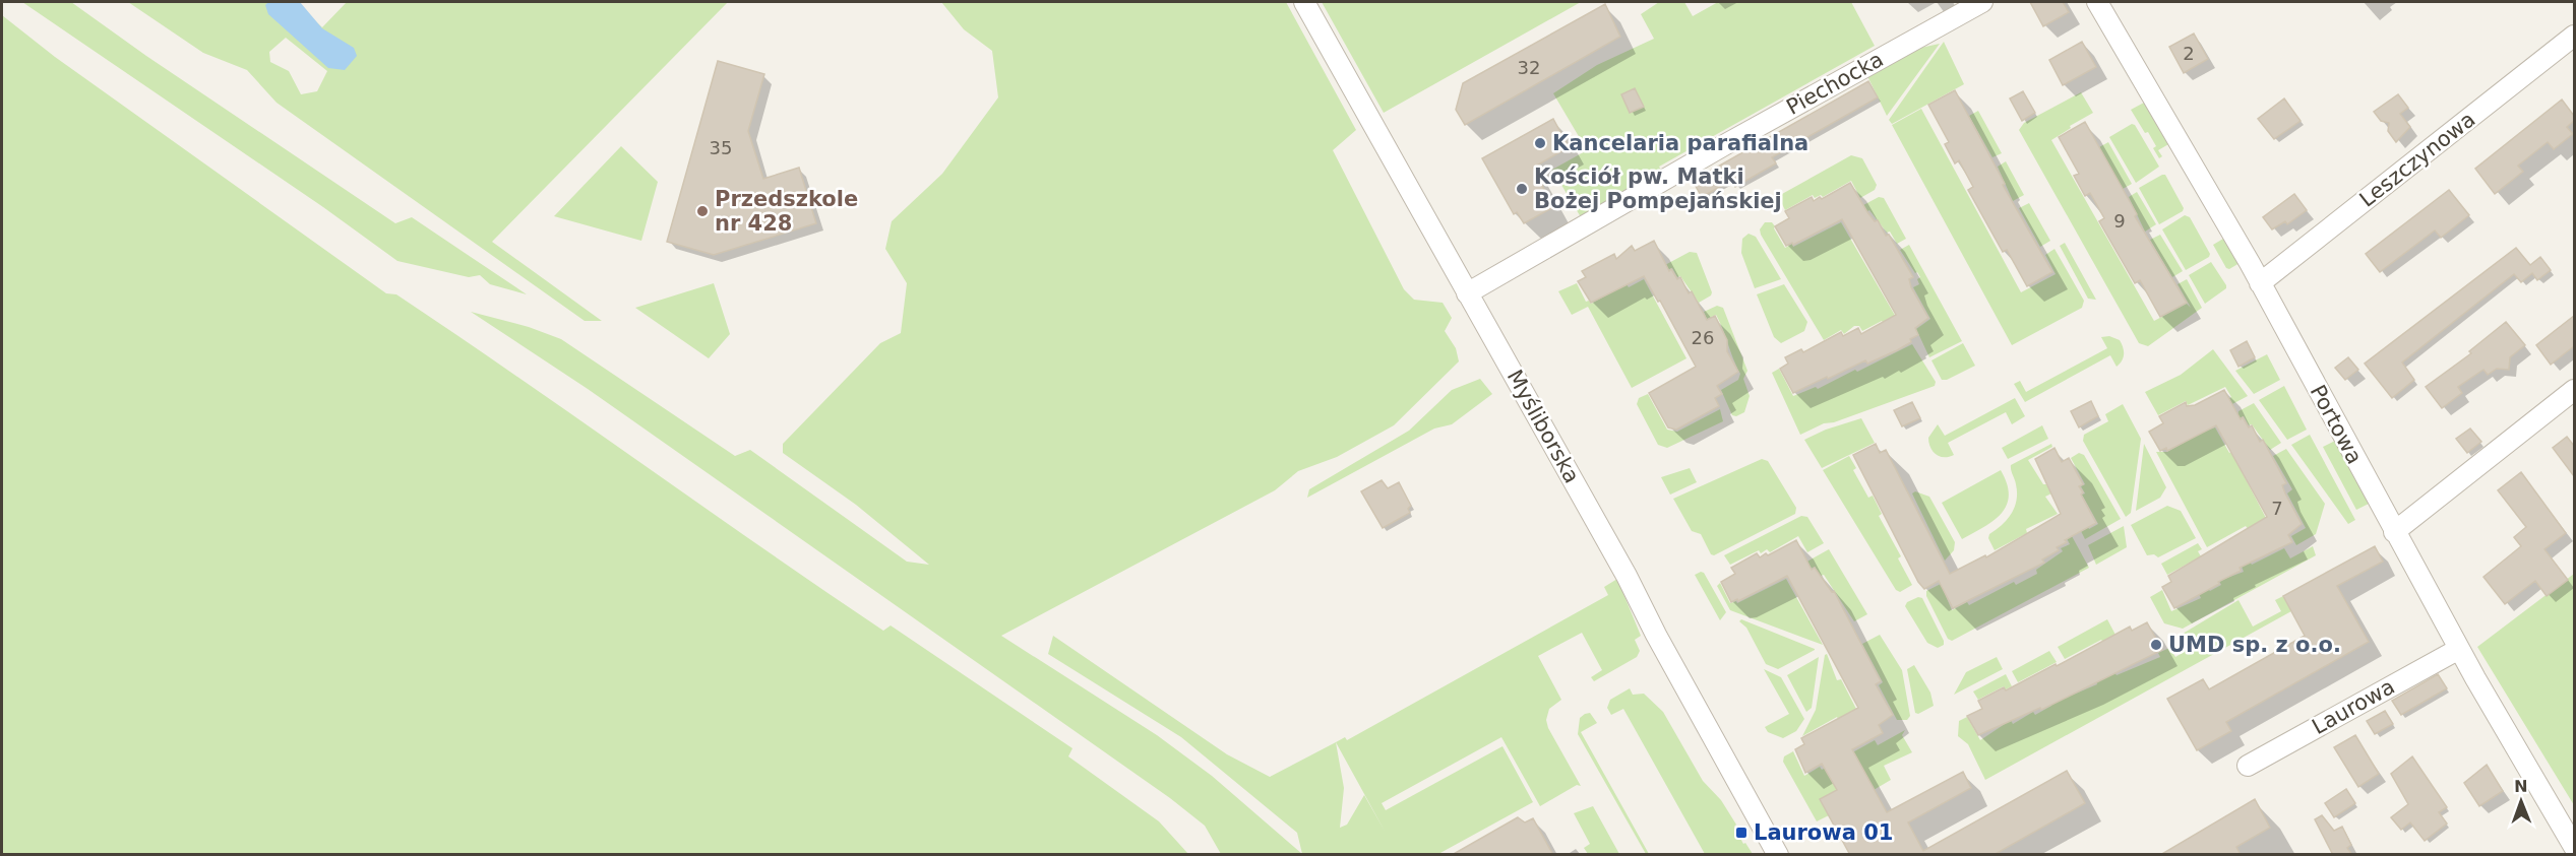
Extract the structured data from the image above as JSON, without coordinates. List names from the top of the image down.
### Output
{
  "streets": {
    "street": [
      "Piechocka",
      "Leszczynowa",
      "Portowa",
      "Myśliborska",
      "Laurowa"
    ]
  },
  "crossings": [
    ["Piechocka", "Myśliborska"],
    ["Leszczynowa", "Portowa"],
    ["Portowa", "Laurowa"]
  ],
  "places": {
    "other": [
      "Kancelaria parafialna",
      "Kościół pw. Matki Bożej Pompejańskiej",
      "Przedszkole nr 428",
      "UMD sp. z o.o."
    ],
    "transit": ["Laurowa 01"]
  },
  "house_numbers": [
    "2",
    "32",
    "35",
    "9",
    "26",
    "7"
  ],
  "north": "top"
}
